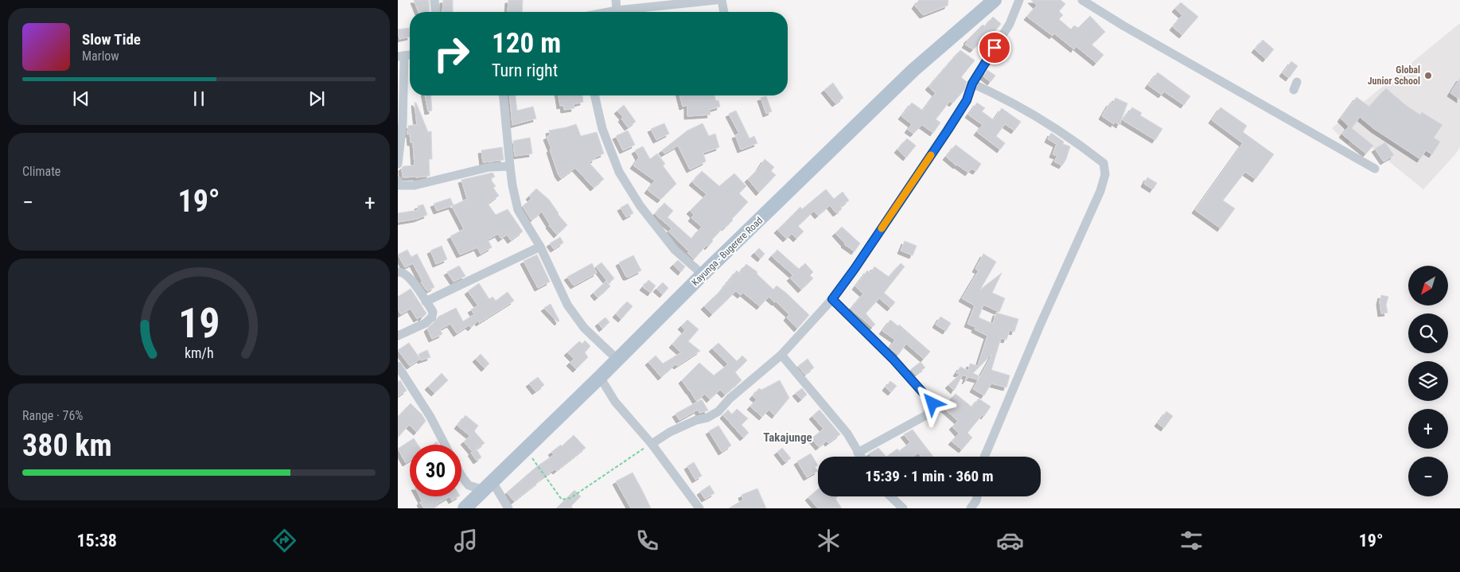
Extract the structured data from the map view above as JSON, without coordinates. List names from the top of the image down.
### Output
{
  "streets": {
    "main road": ["Kayunga - Bugerere Road"]
  },
  "districts": ["Takajunge"],
  "places": ["Global Junior School"],
  "north": "bottom left",
  "page": {
    "turn": ["120 m", "Turn right"],
    "song": ["Slow Tide", "Marlow"],
    "tile": [
      "Climate",
      ["Range · 76%", "380 km"]
    ],
    "heat": ["−", "19°", "+"],
    "map_buttons": ["+", "−"],
    "limit": "30",
    "trip": "15:39 · 1 min · 360 m",
    "tabs": ["15:38", "19°"],
    "gauge": ["19", "km/h"]
  }
}
